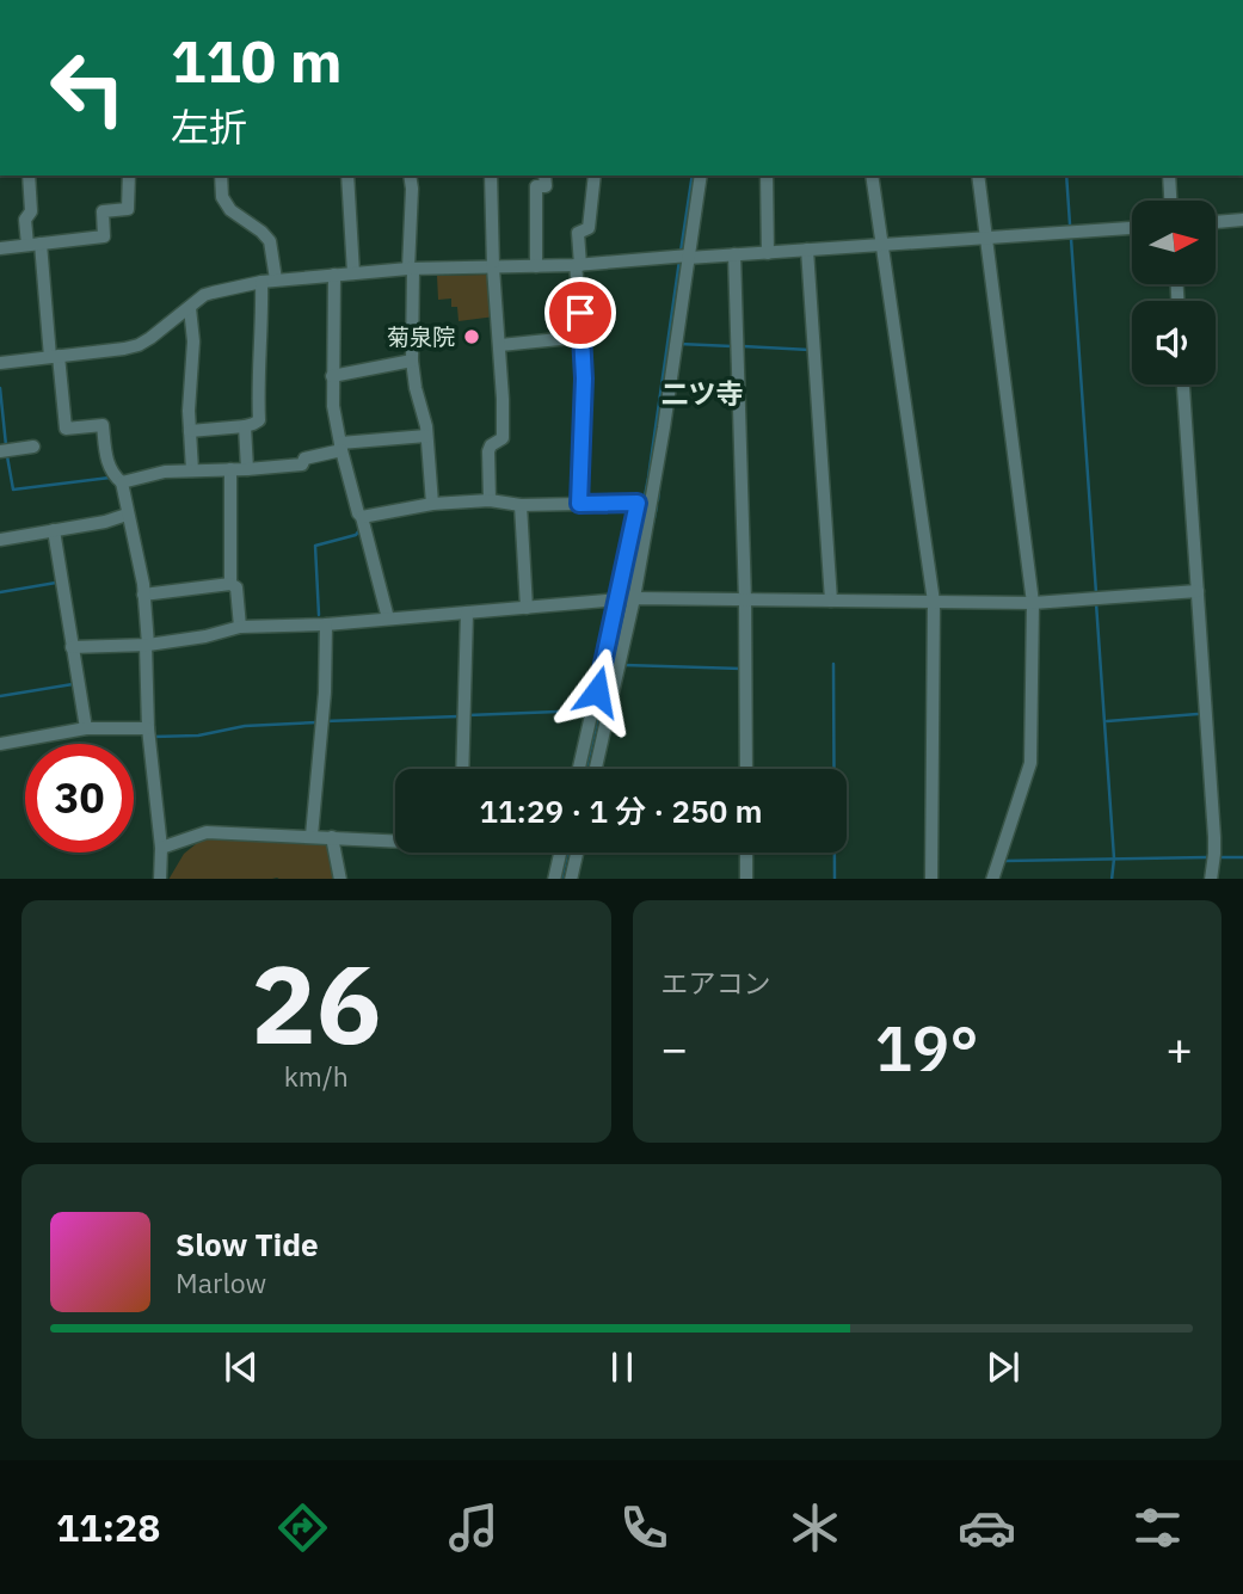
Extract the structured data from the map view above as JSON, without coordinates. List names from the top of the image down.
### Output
{
  "districts": ["二ツ寺"],
  "places": ["菊泉院"],
  "north": "right",
  "page": {
    "turn": ["110 m", "左折"],
    "limit": "30",
    "trip": "11:29 · 1 分 · 250 m",
    "tile": [
      ["26", "km/h"],
      "エアコン"
    ],
    "heat": ["−", "19°", "+"],
    "song": ["Slow Tide", "Marlow"],
    "tabs": "11:28"
  }
}
